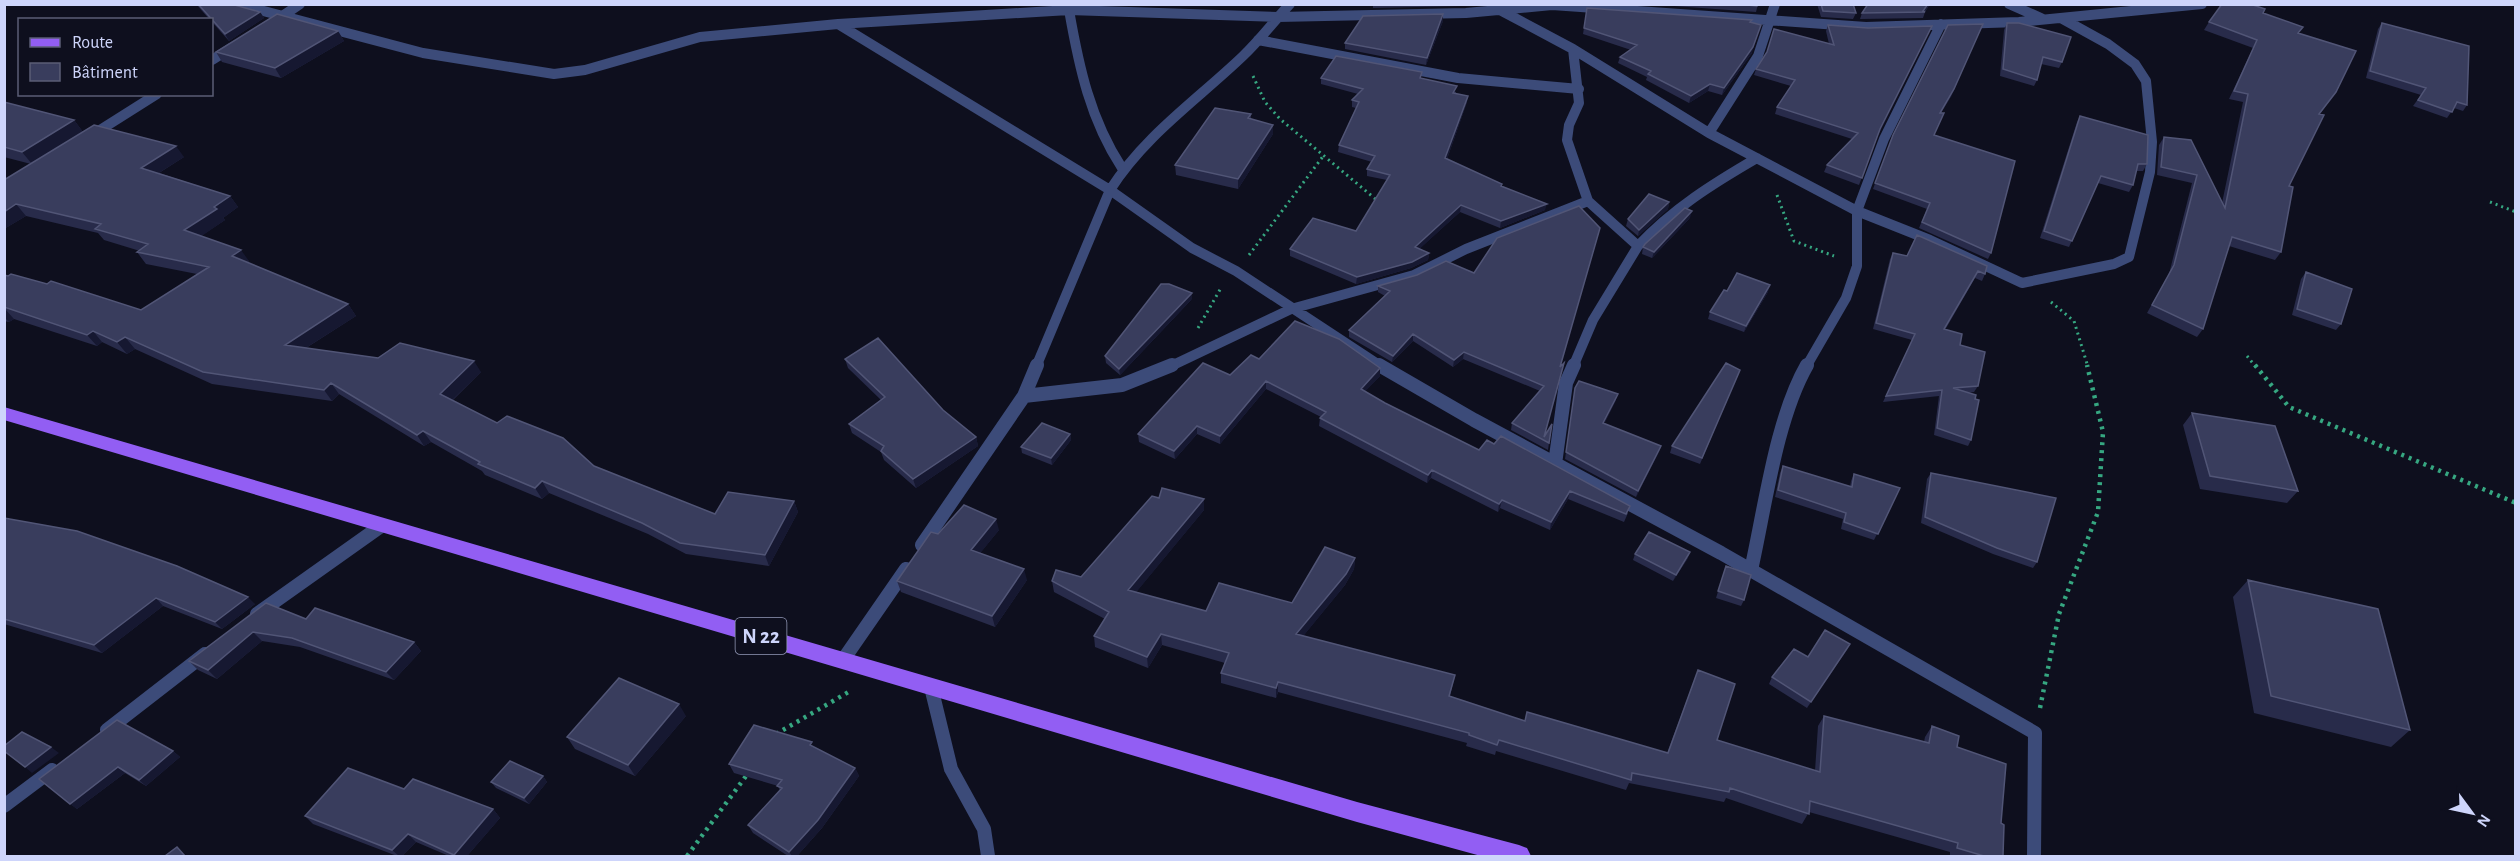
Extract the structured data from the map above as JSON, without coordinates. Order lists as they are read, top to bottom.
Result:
{
  "streets": {
    "main road": ["N 22"]
  },
  "legend": ["Route", "Bâtiment"],
  "north": "bottom right"
}
